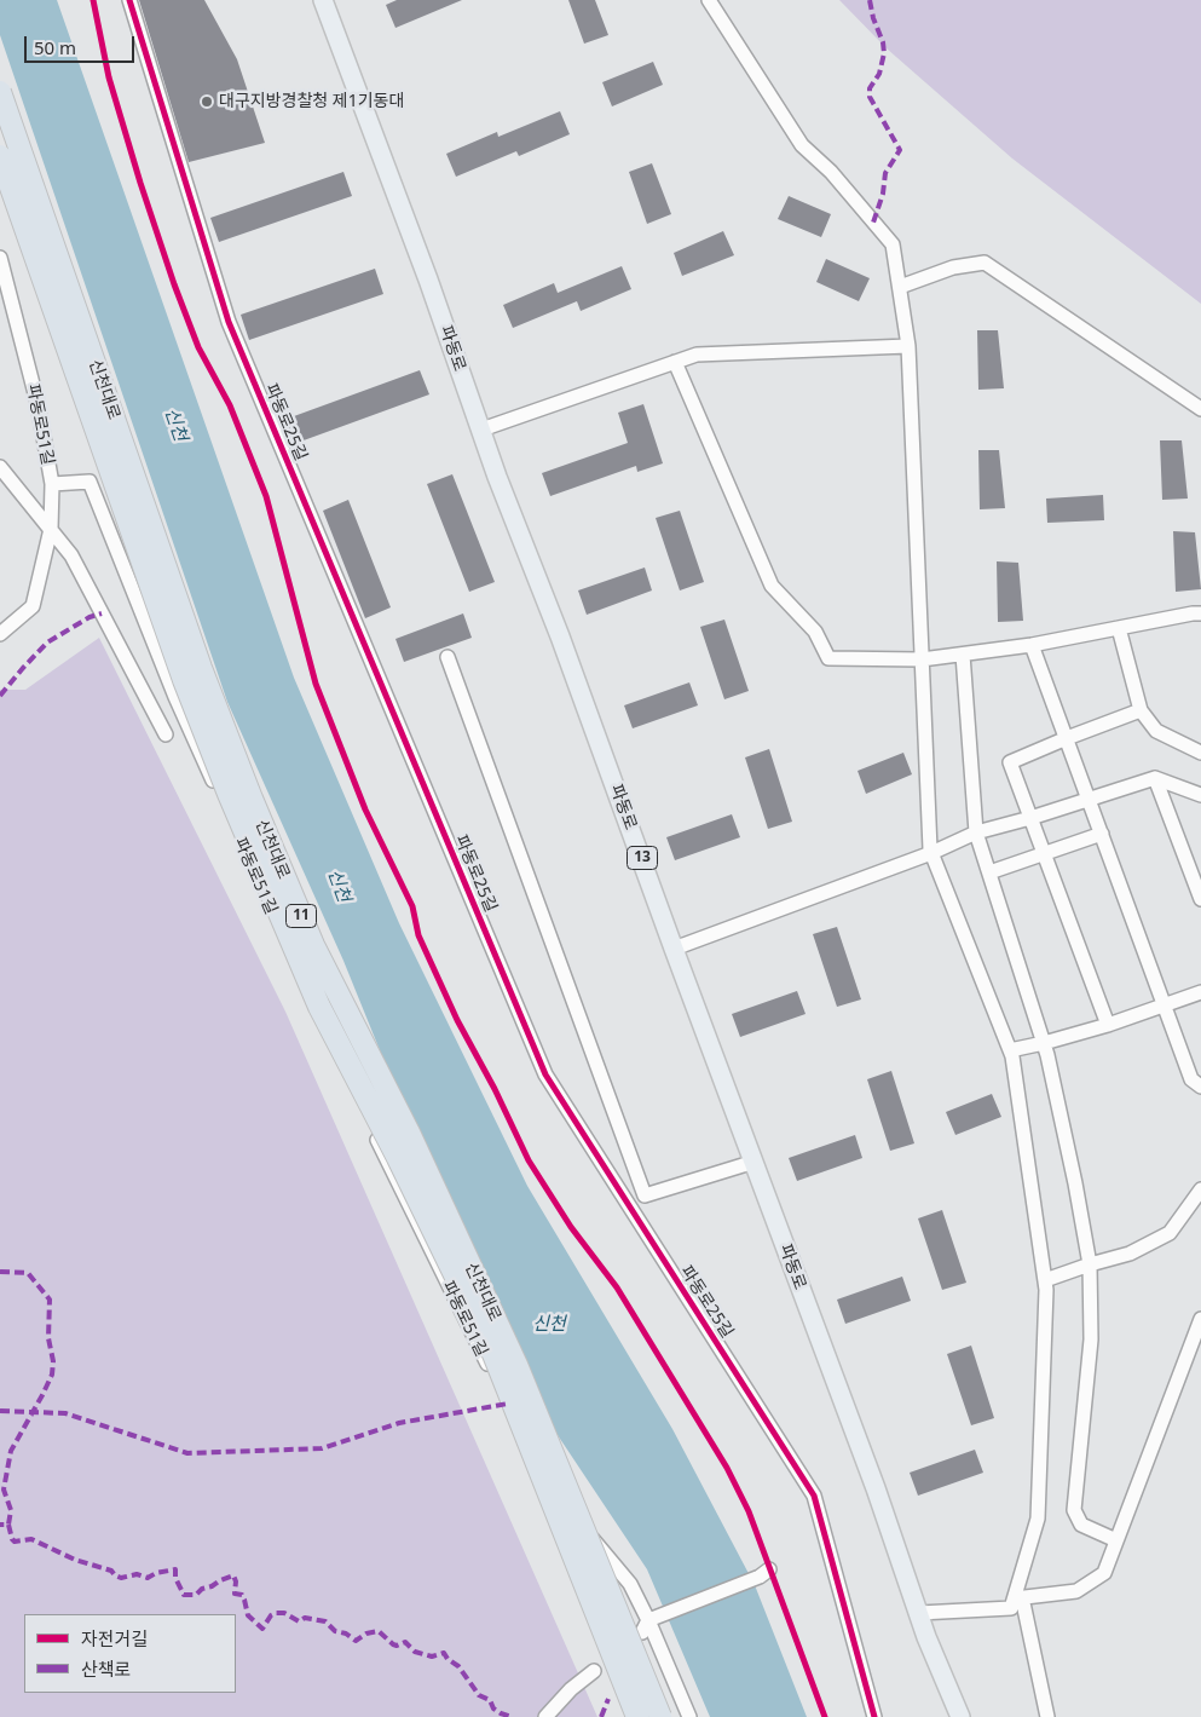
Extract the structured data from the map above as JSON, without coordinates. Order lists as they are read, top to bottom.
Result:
{
  "streets": {
    "highway": ["신천대로", "11"],
    "main road": ["파동로", "13"],
    "street": ["파동로25길", "파동로51길"]
  },
  "water": ["신천"],
  "places": ["대구지방경찰청 제1기동대"],
  "legend": ["자전거길", "산책로"],
  "scale_bar": "50 m"
}
